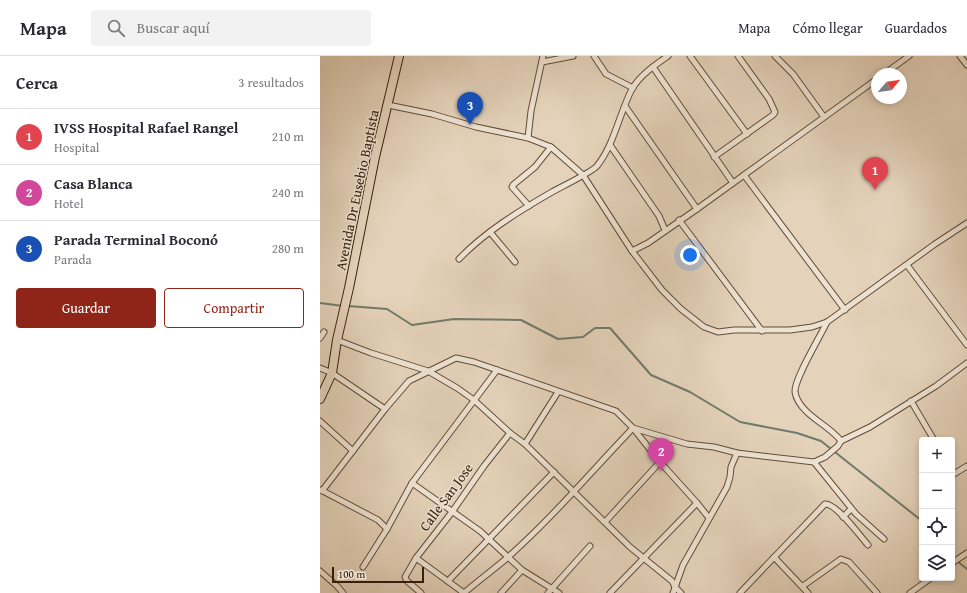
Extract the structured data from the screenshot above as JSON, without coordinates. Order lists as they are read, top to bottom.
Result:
{
  "streets": {
    "main road": ["Avenida Dr Eusebio Baptista"],
    "street": ["Calle San Jose"]
  },
  "scale_bar": "100 m",
  "north": "top right",
  "page": {
    "header": "Mapa",
    "search": "Buscar aquí",
    "nav": ["Mapa", "Cómo llegar", "Guardados"],
    "heading": ["Cerca", "3 resultados"],
    "pins": ["3", "1", "2"],
    "list": [
      {
        "mark": "1",
        "name": "IVSS Hospital Rafael Rangel",
        "note": "Hospital",
        "value": "210 m"
      },
      {
        "mark": "2",
        "name": "Casa Blanca",
        "note": "Hotel",
        "value": "240 m"
      },
      {
        "mark": "3",
        "name": "Parada Terminal Boconó",
        "note": "Parada",
        "value": "280 m"
      }
    ],
    "buttons": ["Guardar", "Compartir"],
    "map_buttons": ["+", "−"],
    "scale": "100 m"
  }
}
